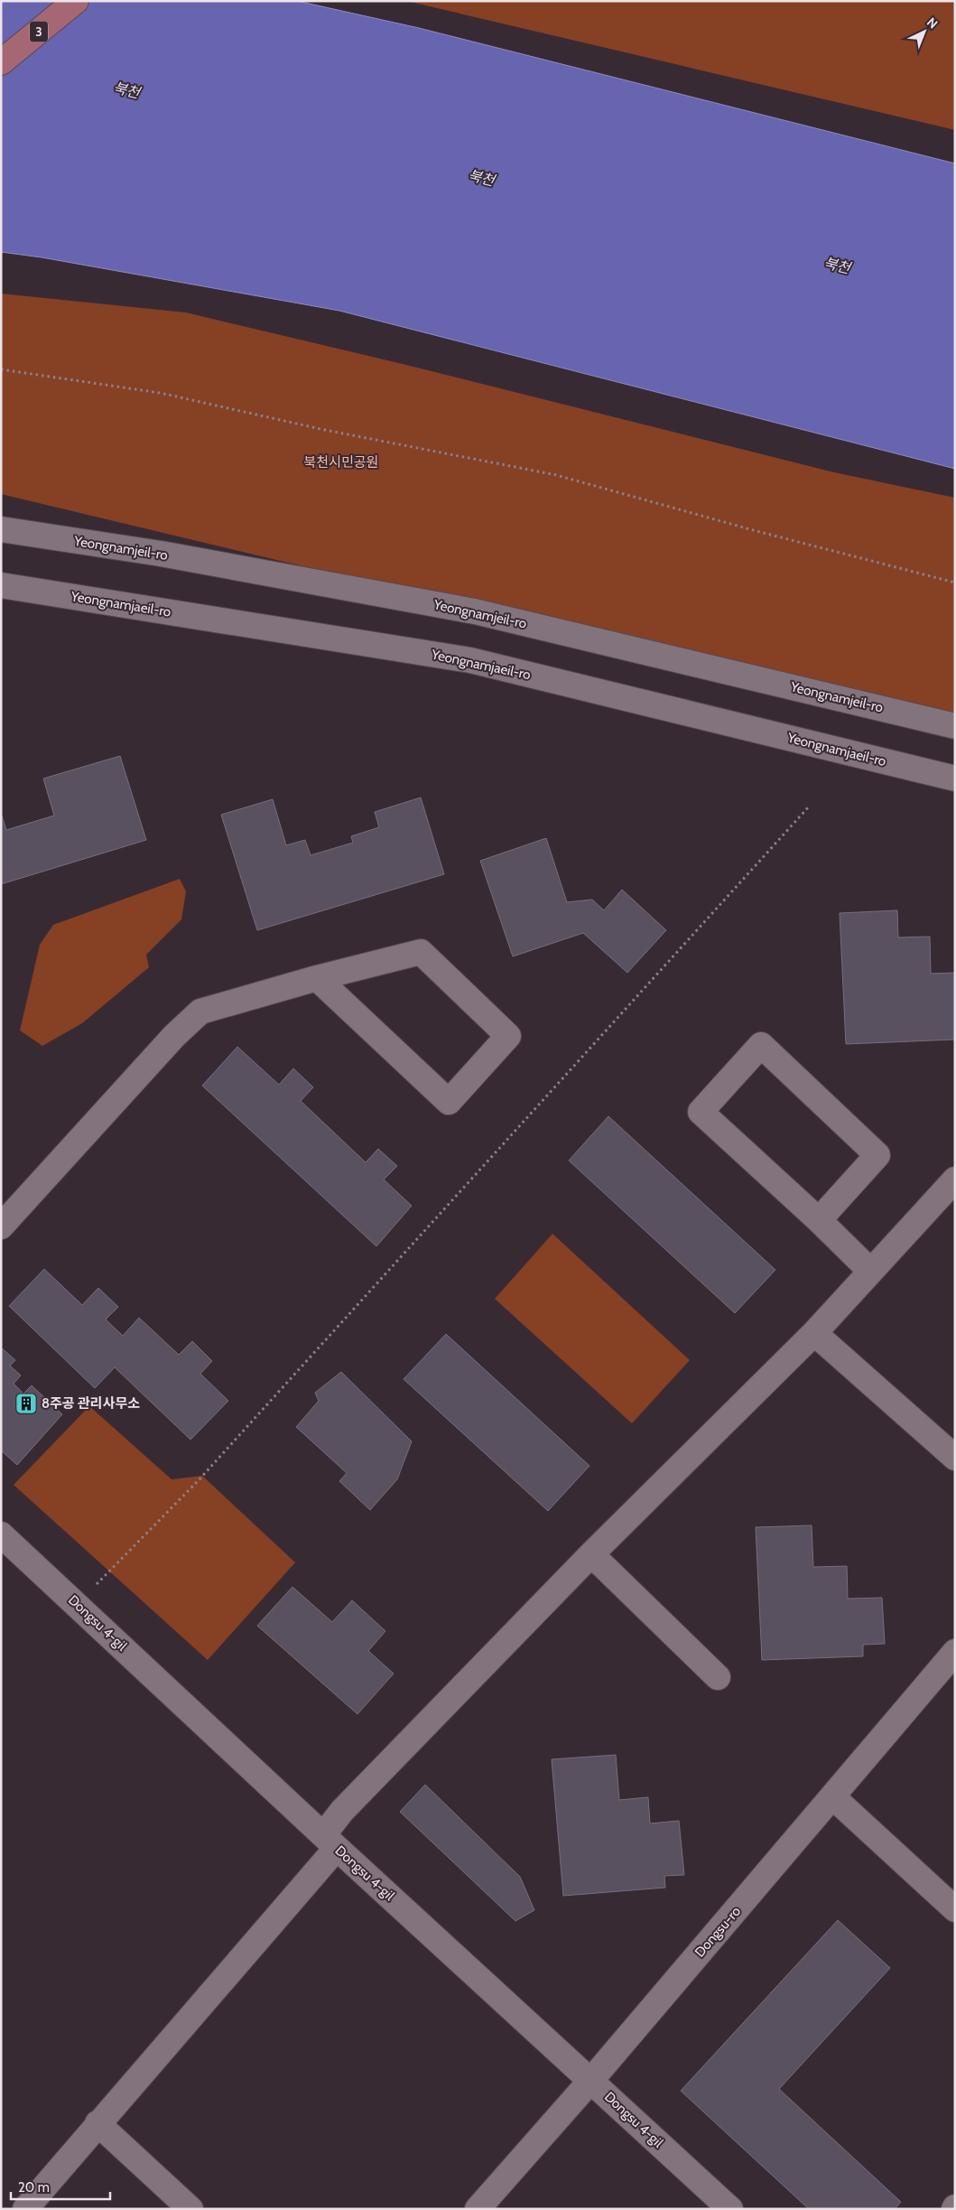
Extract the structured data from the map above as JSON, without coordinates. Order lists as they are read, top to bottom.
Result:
{
  "streets": {
    "main road": ["3"],
    "street": [
      "Yeongnamjeil-ro",
      "Yeongnamjaeil-ro",
      "Dongsu 4-gil",
      "Dongsu-ro"
    ]
  },
  "crossings": [
    ["Dongsu 4-gil", "Dongsu-ro"]
  ],
  "water": ["북천"],
  "parks": ["북천시민공원"],
  "places": {
    "building": ["8주공 관리사무소"]
  },
  "scale_bar": "20 m",
  "north": "top right"
}
